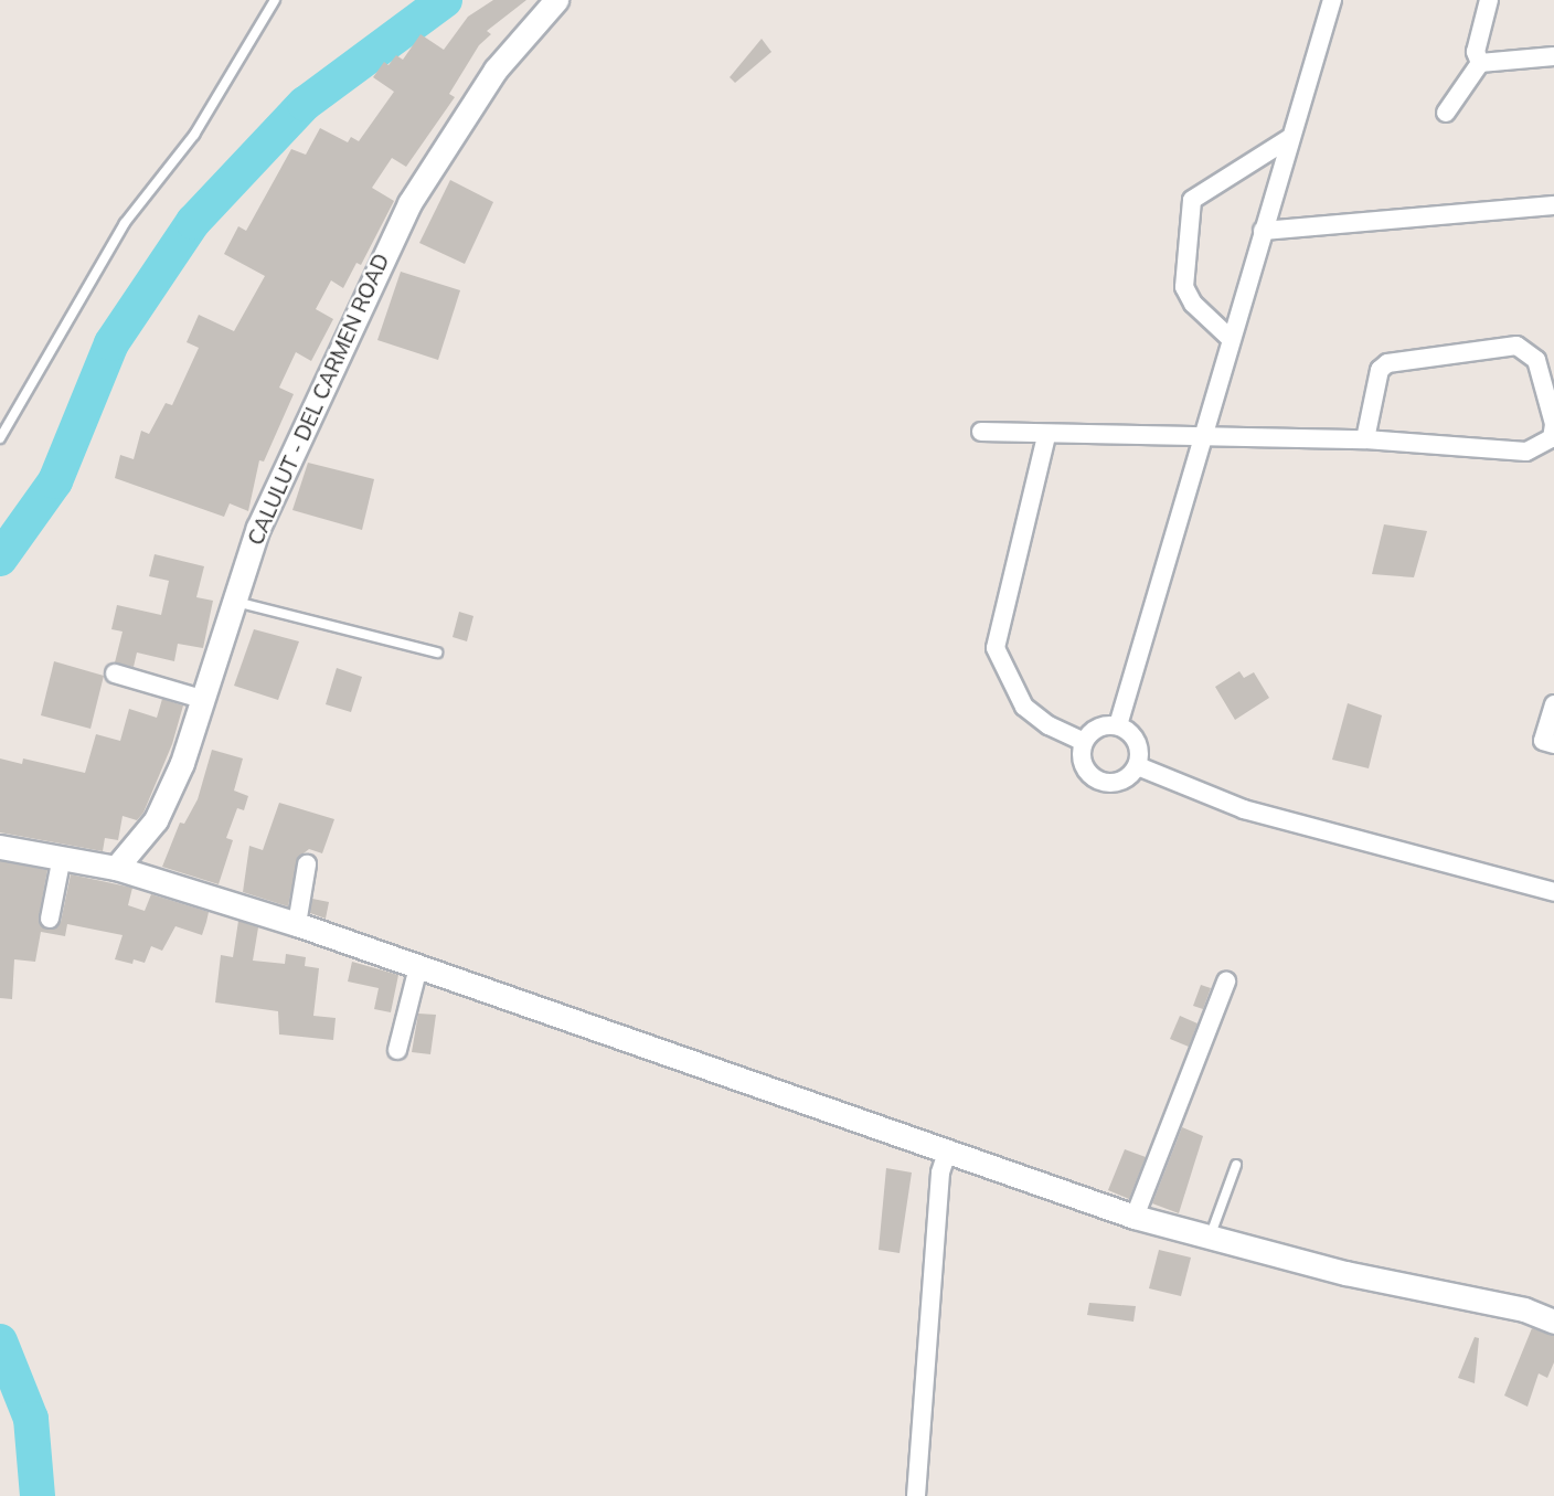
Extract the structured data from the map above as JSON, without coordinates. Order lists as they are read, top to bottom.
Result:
{
  "streets": {
    "main road": ["CALULUT - DEL CARMEN ROAD"]
  }
}
